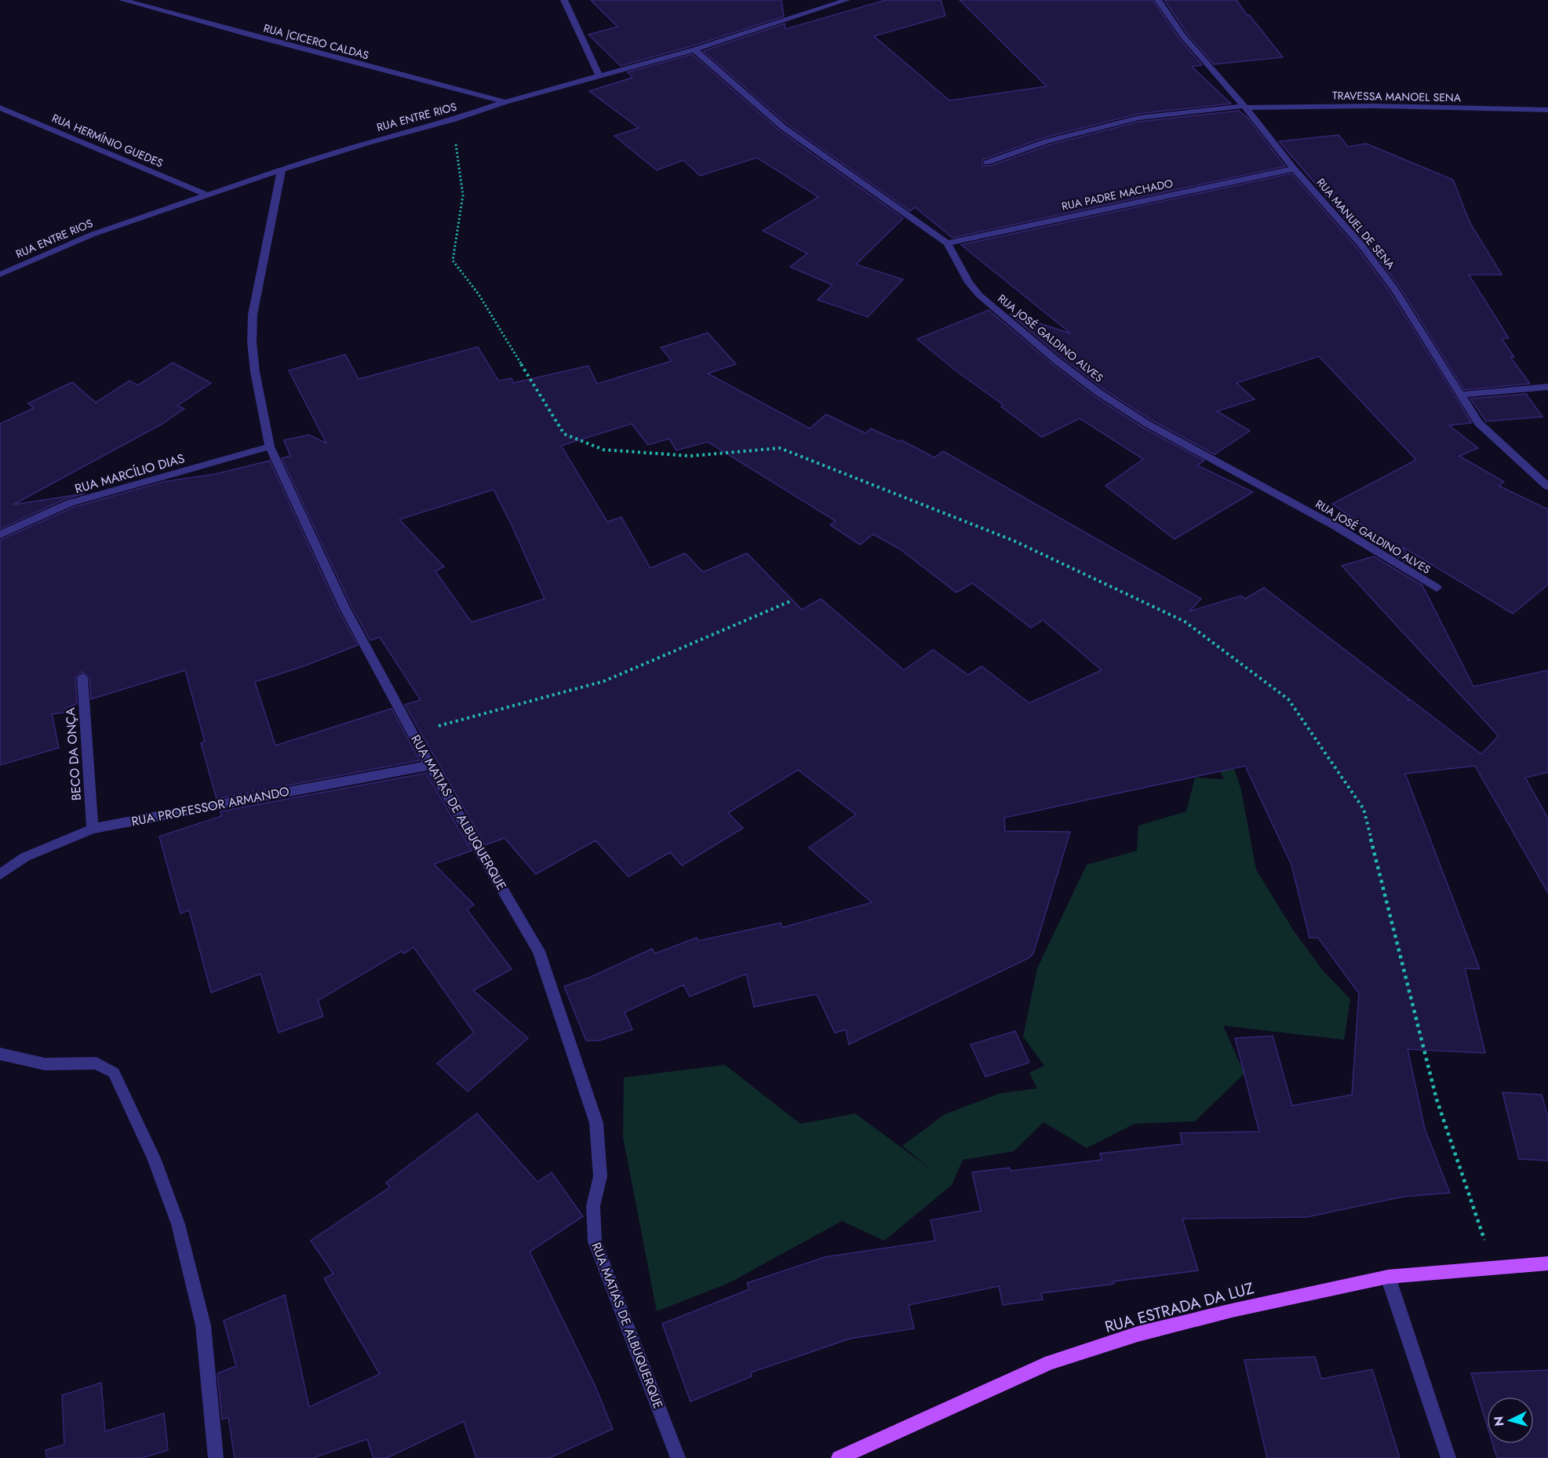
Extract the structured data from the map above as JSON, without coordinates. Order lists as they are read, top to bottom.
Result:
{
  "streets": {
    "main road": ["RUA ESTRADA DA LUZ"],
    "street": [
      "RUA |CICERO CALDAS",
      "TRAVESSA MANOEL SENA",
      "RUA ENTRE RIOS",
      "RUA HERMÍNIO GUEDES",
      "RUA PADRE MACHADO",
      "RUA MANUEL DE SENA",
      "RUA JOSÉ GALDINO ALVES",
      "RUA MARCÍLIO DIAS",
      "BECO DA ONÇA",
      "RUA PROFESSOR ARMANDO",
      "RUA MATIAS DE ALBUQUERQUE"
    ]
  },
  "crossings": [
    ["RUA |CICERO CALDAS", "RUA ENTRE RIOS"],
    ["TRAVESSA MANOEL SENA", "RUA MANUEL DE SENA"],
    ["RUA ENTRE RIOS", "RUA HERMÍNIO GUEDES"],
    ["RUA ENTRE RIOS", "RUA JOSÉ GALDINO ALVES"],
    ["RUA ENTRE RIOS", "RUA MATIAS DE ALBUQUERQUE"],
    ["RUA PADRE MACHADO", "RUA MANUEL DE SENA"],
    ["RUA PADRE MACHADO", "RUA JOSÉ GALDINO ALVES"],
    ["RUA MARCÍLIO DIAS", "RUA MATIAS DE ALBUQUERQUE"],
    ["BECO DA ONÇA", "RUA PROFESSOR ARMANDO"],
    ["RUA PROFESSOR ARMANDO", "RUA MATIAS DE ALBUQUERQUE"]
  ],
  "north": "left"
}
